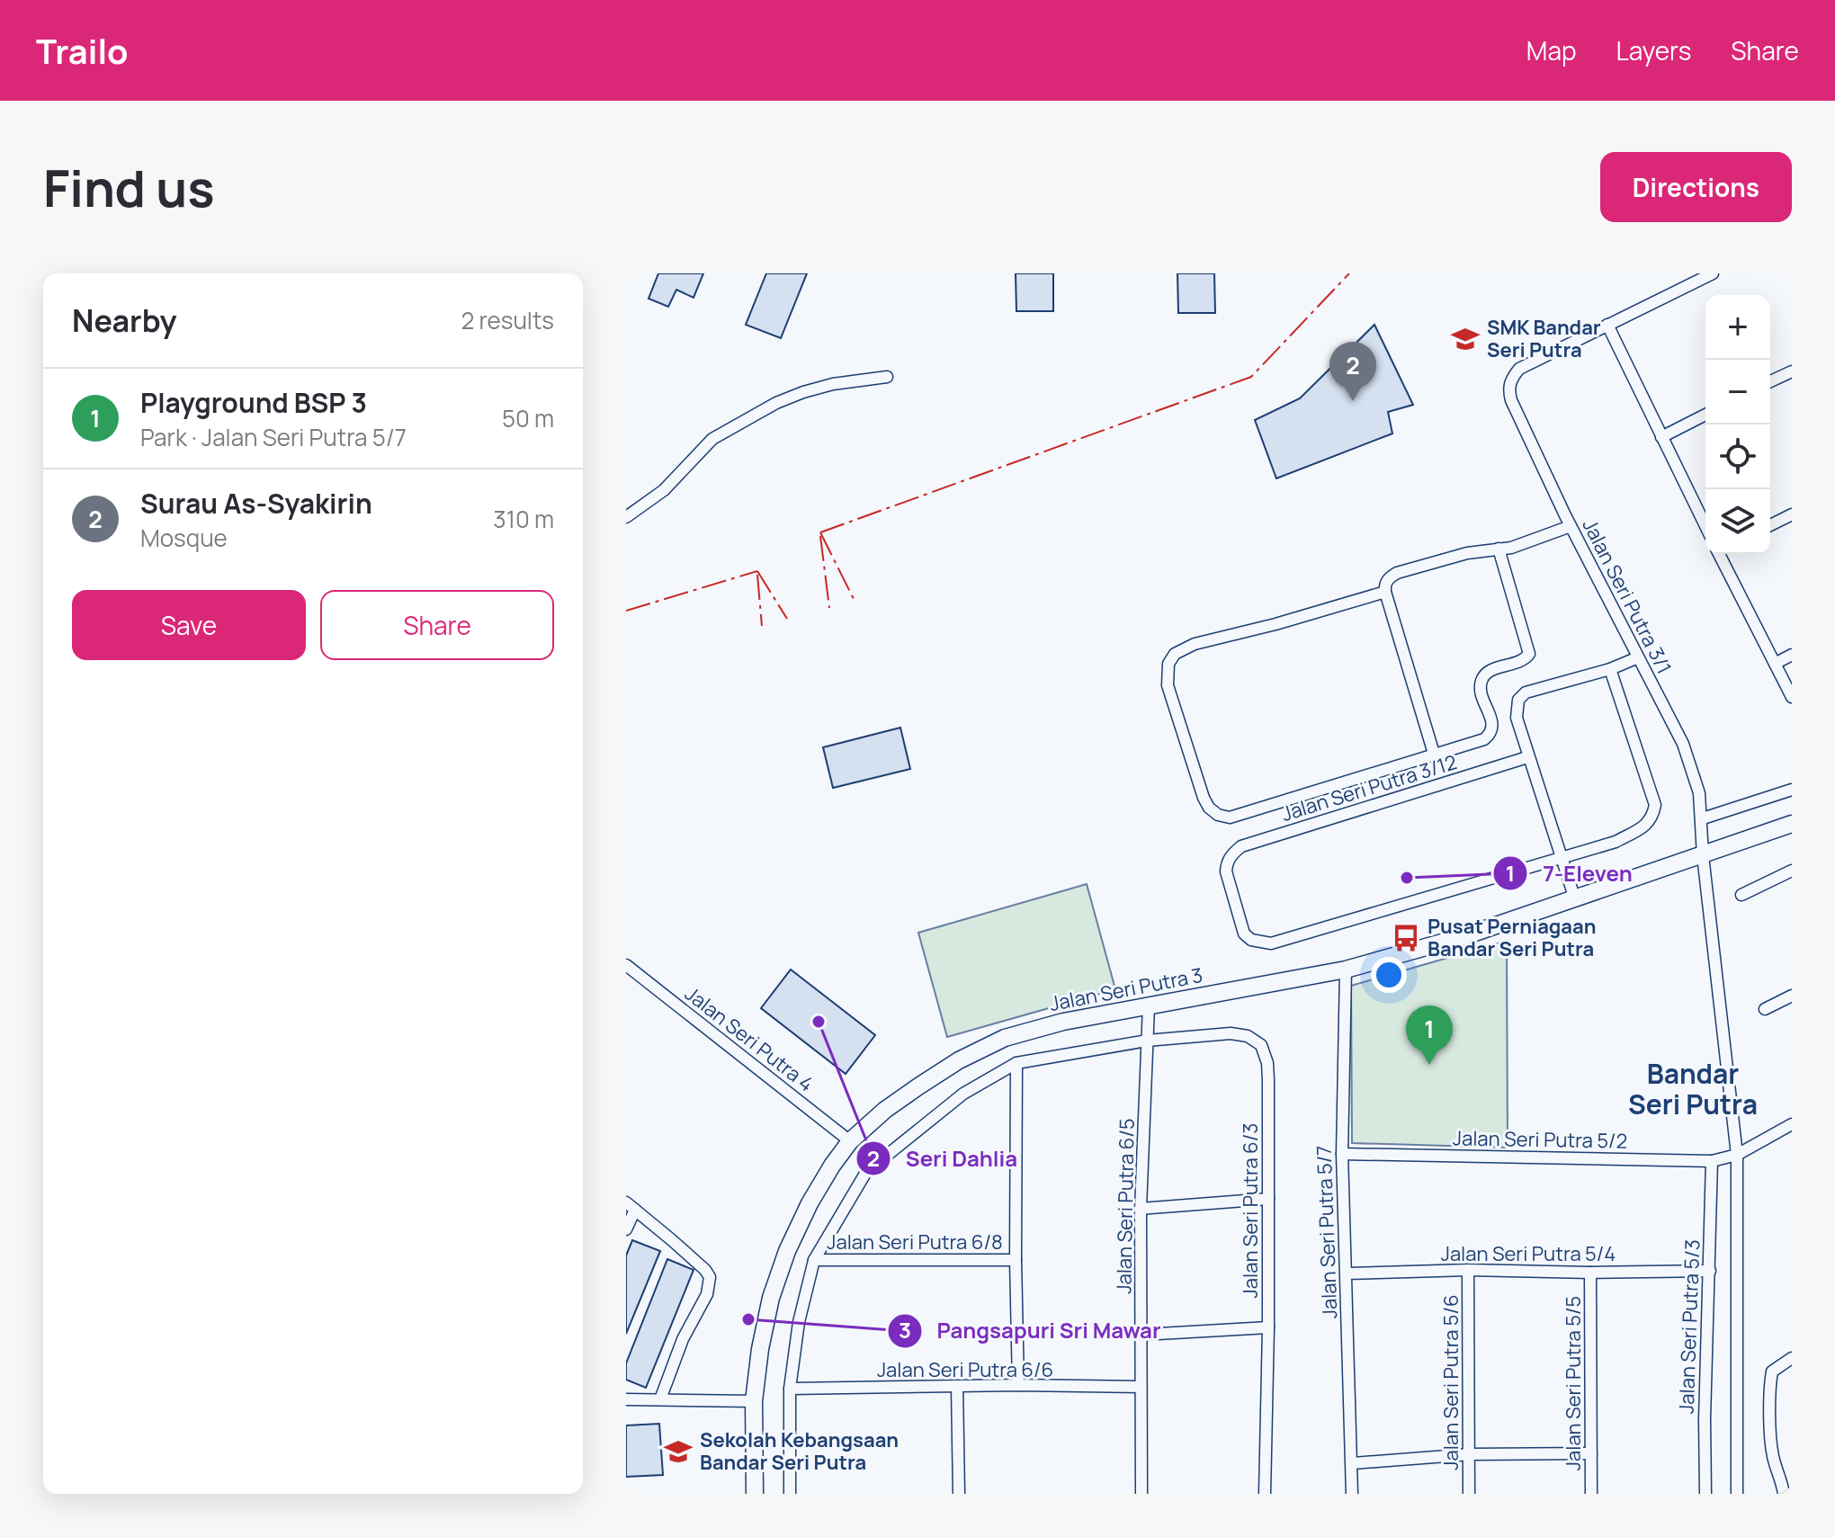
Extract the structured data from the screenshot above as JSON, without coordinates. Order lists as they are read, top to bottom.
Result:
{
  "streets": {
    "street": [
      "Jalan Seri Putra 3/1",
      "Jalan Seri Putra 3/12",
      "Jalan Seri Putra 3",
      "Jalan Seri Putra 4",
      "Jalan Seri Putra 5/2",
      "Jalan Seri Putra 6/5",
      "Jalan Seri Putra 6/3",
      "Jalan Seri Putra 5/7",
      "Jalan Seri Putra 6/8",
      "Jalan Seri Putra 5/4",
      "Jalan Seri Putra 5/3",
      "Jalan Seri Putra 6/6",
      "Jalan Seri Putra 5/6",
      "Jalan Seri Putra 5/5"
    ]
  },
  "crossings": [
    ["Jalan Seri Putra 3/1", "Jalan Seri Putra 3"],
    ["Jalan Seri Putra 3/1", "Jalan Seri Putra 5/2"],
    ["Jalan Seri Putra 3", "Jalan Seri Putra 4"],
    ["Jalan Seri Putra 3", "Jalan Seri Putra 6/5"],
    ["Jalan Seri Putra 3", "Jalan Seri Putra 5/7"],
    ["Jalan Seri Putra 5/2", "Jalan Seri Putra 5/7"],
    ["Jalan Seri Putra 5/2", "Jalan Seri Putra 5/3"],
    ["Jalan Seri Putra 6/5", "Jalan Seri Putra 6/3"],
    ["Jalan Seri Putra 6/5", "Jalan Seri Putra 6/6"],
    ["Jalan Seri Putra 5/7", "Jalan Seri Putra 5/4"],
    ["Jalan Seri Putra 5/4", "Jalan Seri Putra 5/3"],
    ["Jalan Seri Putra 5/4", "Jalan Seri Putra 5/6"],
    ["Jalan Seri Putra 5/4", "Jalan Seri Putra 5/5"]
  ],
  "districts": ["Bandar Seri Putra"],
  "places": {
    "school or university": ["SMK Bandar Seri Putra", "Sekolah Kebangsaan Bandar Seri Putra"],
    "other": ["7-Eleven", "Seri Dahlia", "Pangsapuri Sri Mawar"],
    "bus stop": ["Pusat Perniagaan Bandar Seri Putra"]
  },
  "page": {
    "header": "Trailo",
    "nav": ["Map", "Layers", "Share"],
    "buttons": [
      "Directions",
      ["Save", "Share"]
    ],
    "title": "Find us",
    "heading": ["Nearby", "2 results"],
    "map_buttons": ["+", "−"],
    "pins": ["2", "1"],
    "list": [
      {
        "mark": "1",
        "name": "Playground BSP 3",
        "note": "Park · Jalan Seri Putra 5/7",
        "value": "50 m"
      },
      {
        "mark": "2",
        "name": "Surau As-Syakirin",
        "note": "Mosque",
        "value": "310 m"
      }
    ]
  }
}
